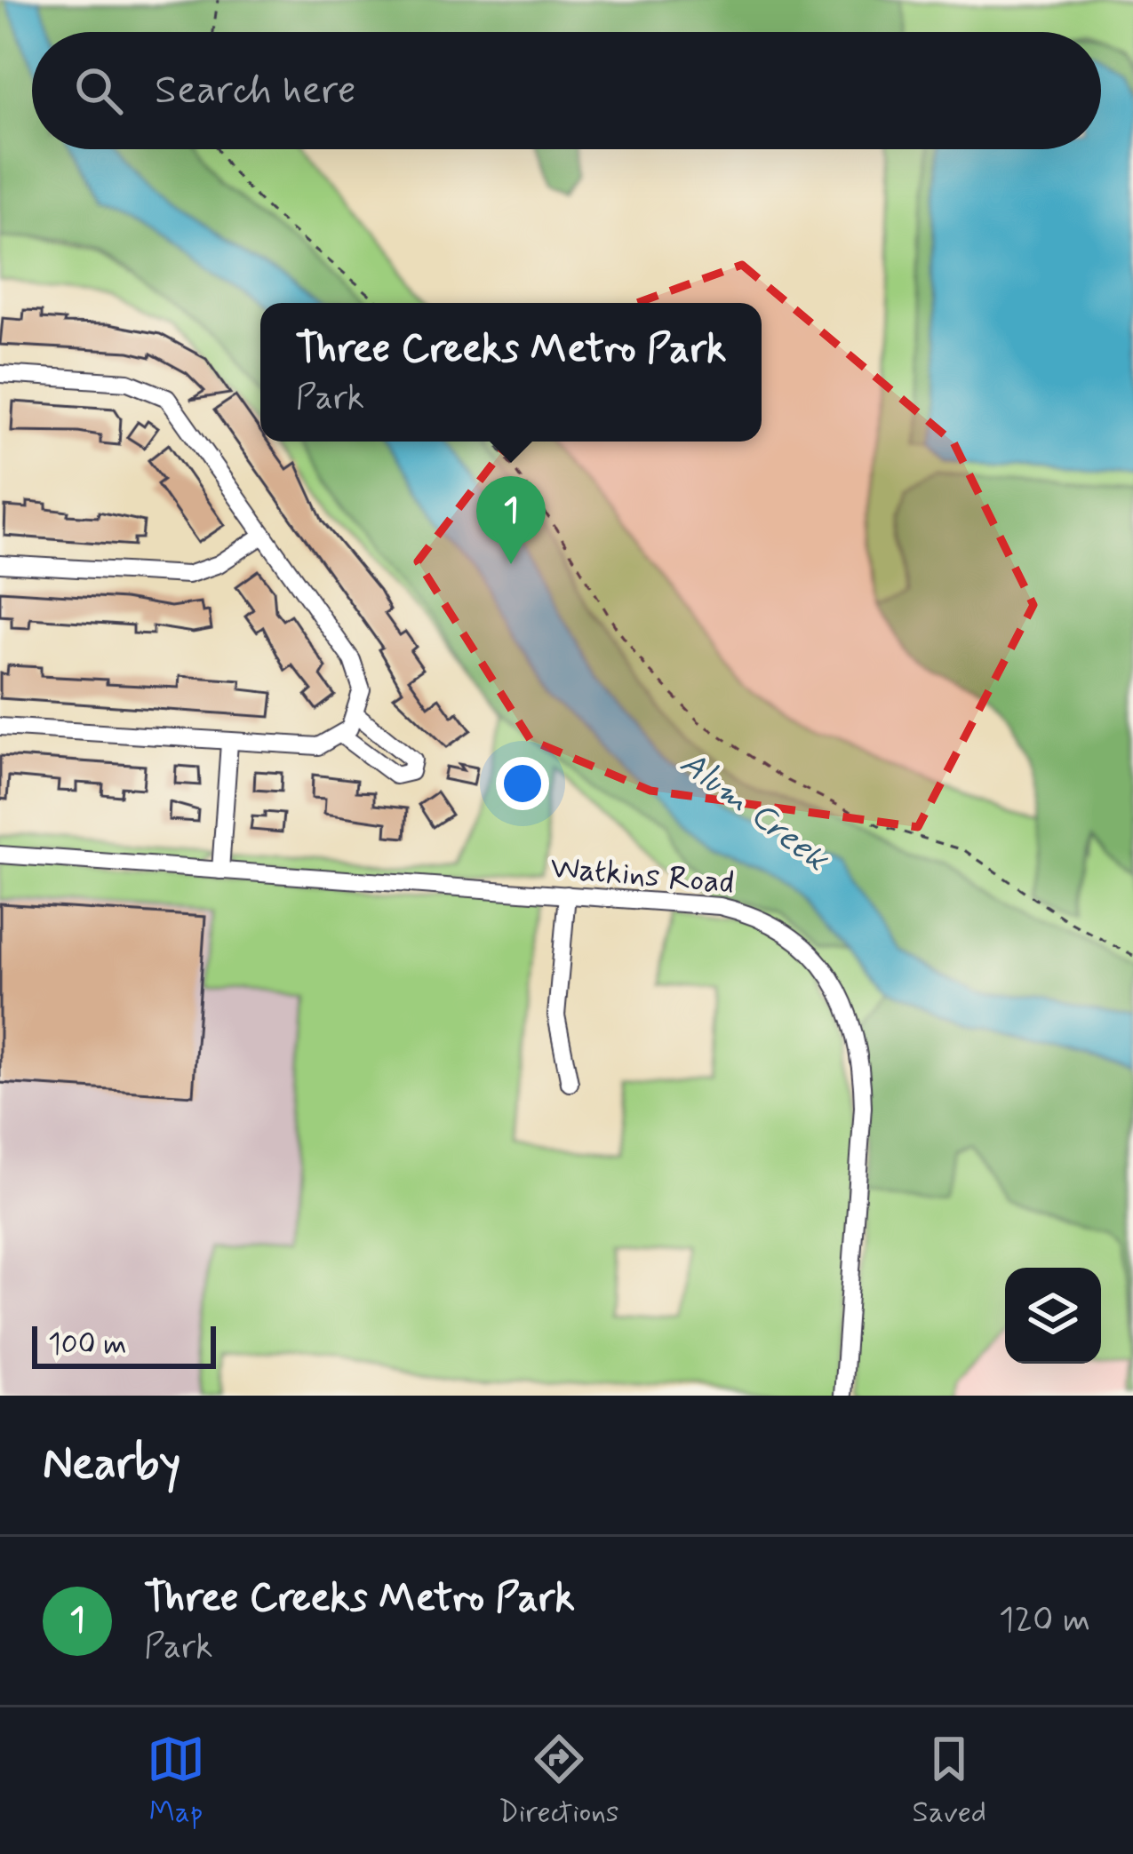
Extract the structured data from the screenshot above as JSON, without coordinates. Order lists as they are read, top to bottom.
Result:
{
  "streets": {
    "street": ["Watkins Road"]
  },
  "water": ["Alum Creek"],
  "scale_bar": "100 m",
  "page": {
    "search": "Search here",
    "popup": ["Three Creeks Metro Park", "Park"],
    "pins": "1",
    "scale": "100 m",
    "heading": "Nearby",
    "list": [
      {
        "mark": "1",
        "name": "Three Creeks Metro Park",
        "note": "Park",
        "value": "120 m"
      }
    ],
    "nav": ["Map", "Directions", "Saved"]
  }
}
